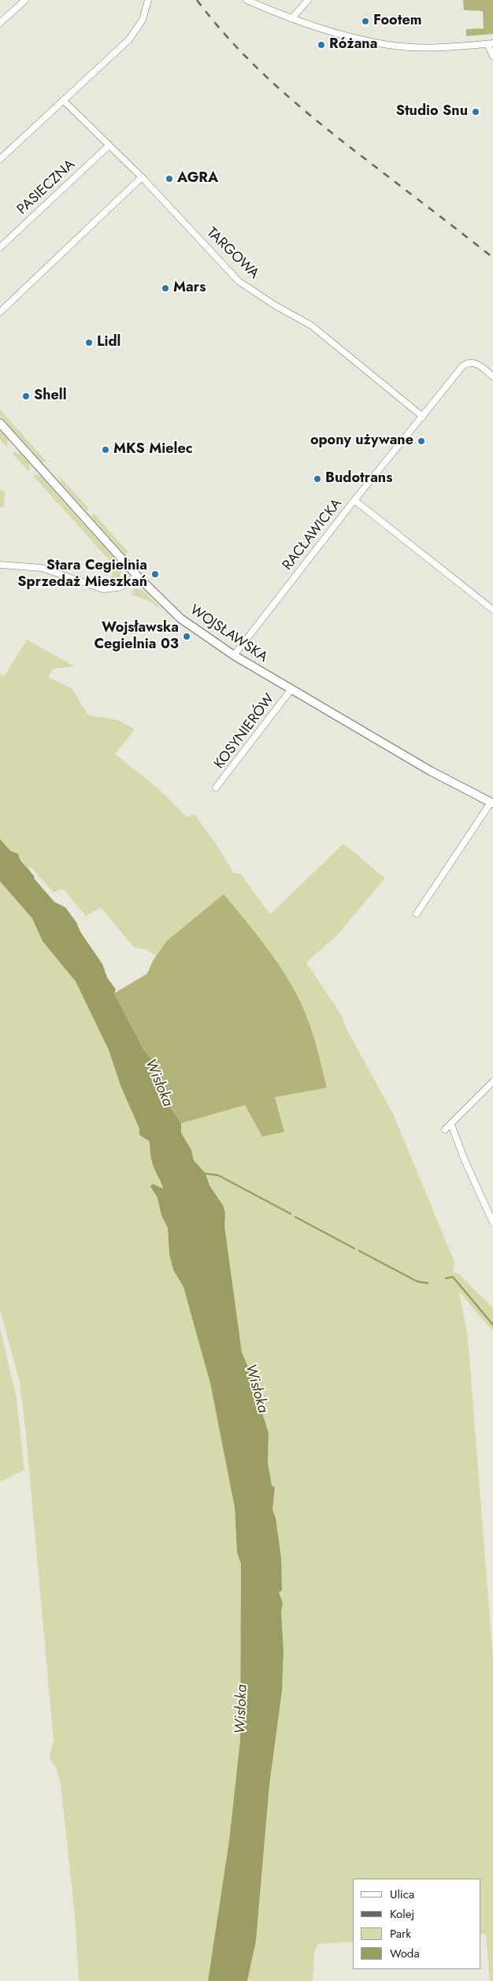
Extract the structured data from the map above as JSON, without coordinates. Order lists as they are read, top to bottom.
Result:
{
  "streets": {
    "street": [
      "PASIECZNA",
      "TARGOWA",
      "RACŁAWICKA",
      "WOJSŁAWSKA",
      "KOSYNIERÓW"
    ]
  },
  "crossings": [
    ["PASIECZNA", "TARGOWA"],
    ["TARGOWA", "RACŁAWICKA"],
    ["RACŁAWICKA", "WOJSŁAWSKA"],
    ["WOJSŁAWSKA", "KOSYNIERÓW"]
  ],
  "water": ["Wisłoka"],
  "places": [
    "Footem",
    "Różana",
    "Studio Snu",
    "AGRA",
    "Mars",
    "Lidl",
    "Shell",
    "opony używane",
    "MKS Mielec",
    "Budotrans",
    "Stara Cegielnia Sprzedaż Mieszkań",
    "Wojsławska Cegielnia 03"
  ],
  "legend": [
    "Ulica",
    "Kolej",
    "Park",
    "Woda"
  ]
}
